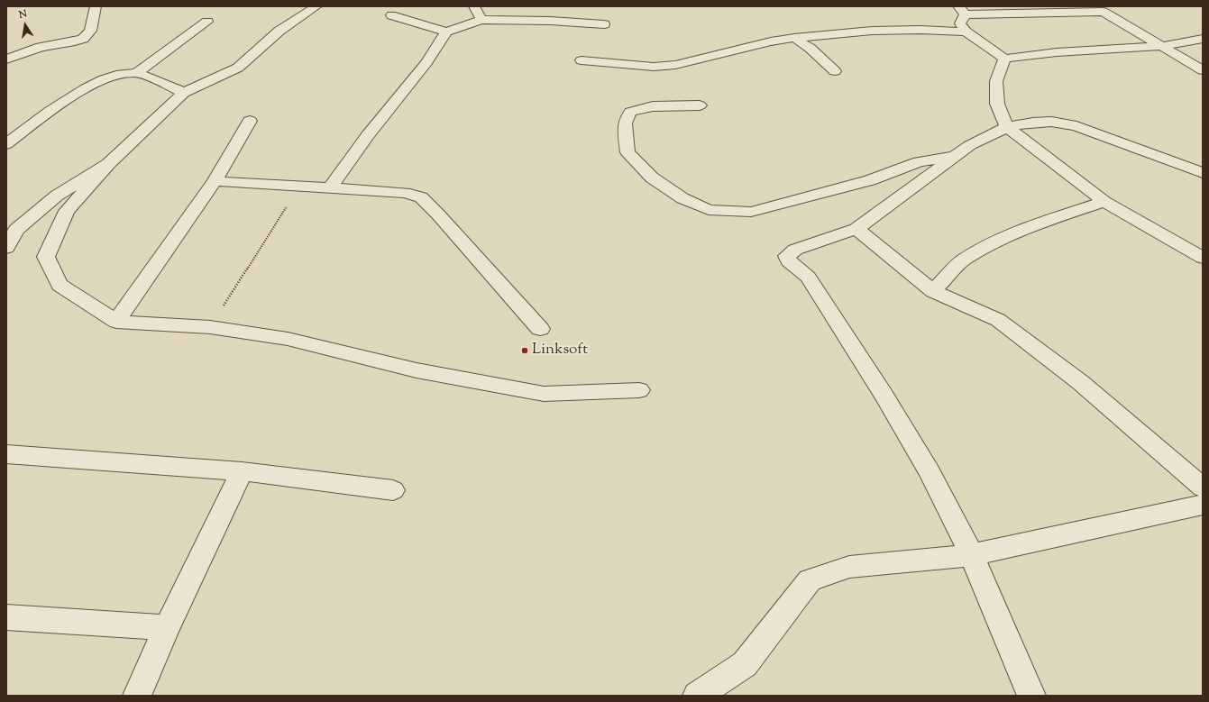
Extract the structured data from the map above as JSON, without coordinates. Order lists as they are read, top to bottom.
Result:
{
  "places": ["Linksoft"],
  "north": "top"
}
